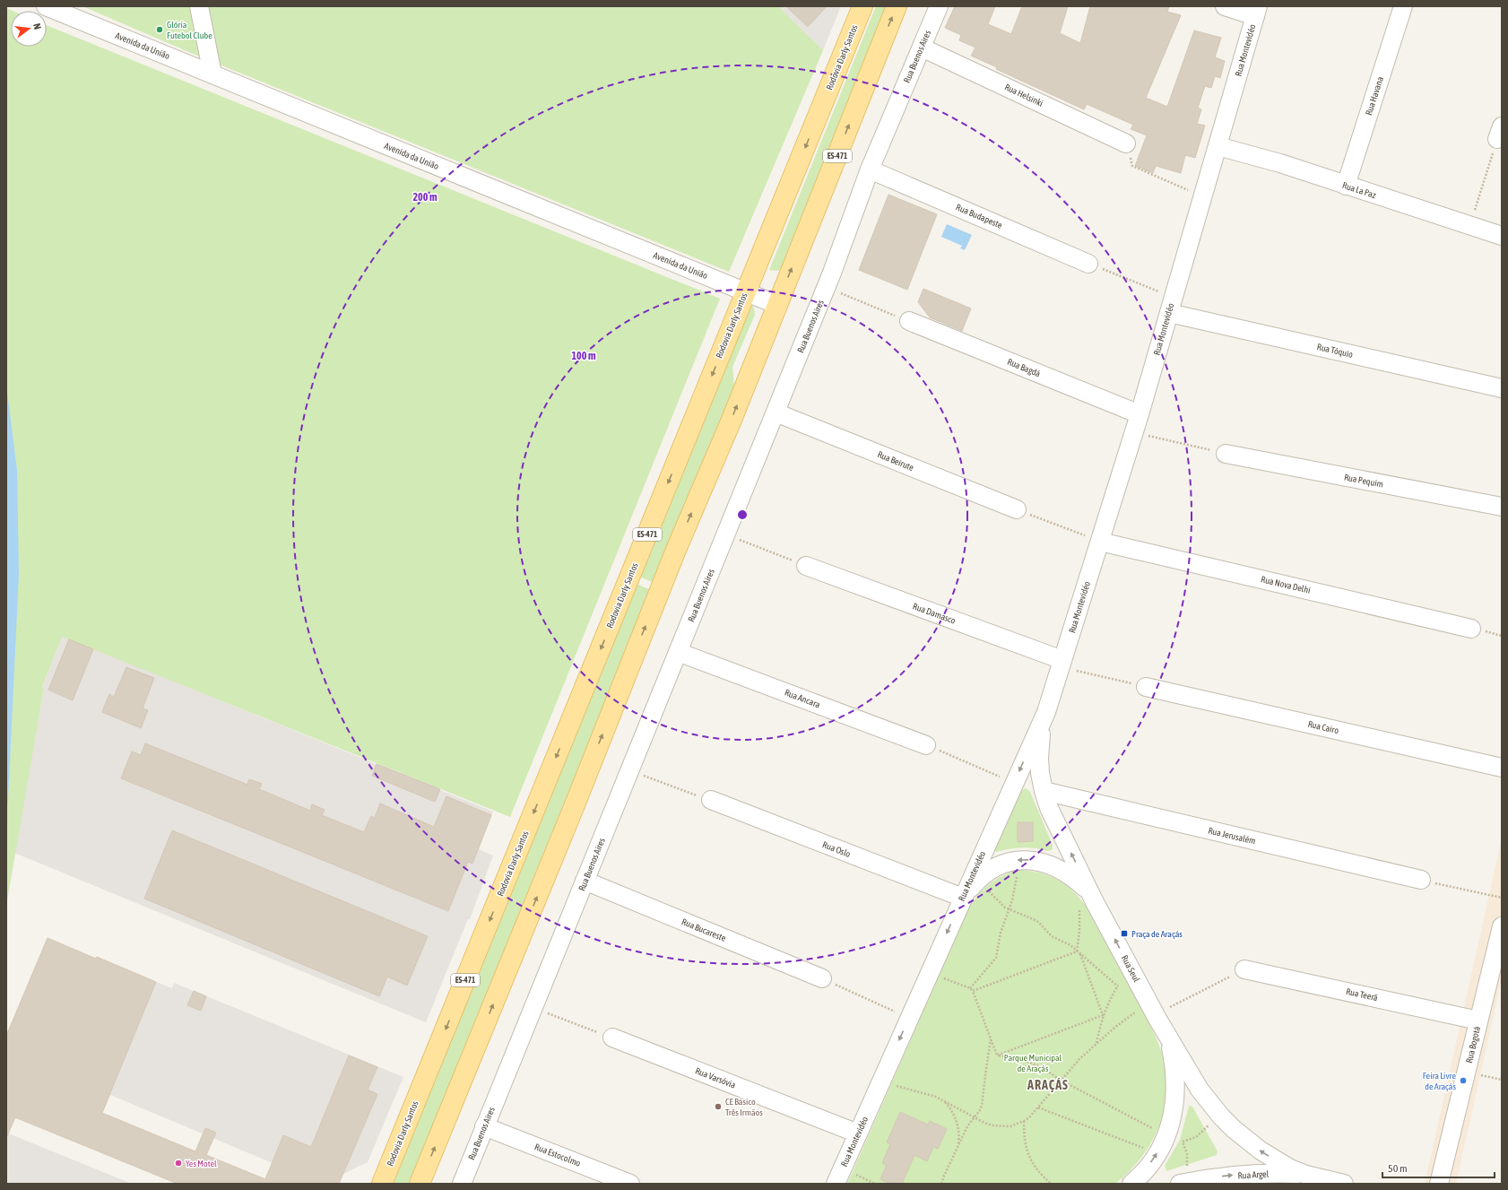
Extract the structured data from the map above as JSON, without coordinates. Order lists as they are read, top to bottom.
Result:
{
  "streets": {
    "main road": ["Rodovia Darly Santos", "ES-471"],
    "street": [
      "Avenida da União",
      "Rua Montevidéo",
      "Rua Buenos Aires",
      "Rua Helsinki",
      "Rua Havana",
      "Rua La Paz",
      "Rua Budapeste",
      "Rua Tóquio",
      "Rua Bagdá",
      "Rua Beirute",
      "Rua Pequim",
      "Rua Nova Delhi",
      "Rua Damasco",
      "Rua Ancara",
      "Rua Cairo",
      "Rua Jerusalém",
      "Rua Oslo",
      "Rua Bucareste",
      "Rua Seul",
      "Rua Teerã",
      "Rua Bogotá",
      "Rua Varsóvia",
      "Rua Estocolmo",
      "Rua Argel"
    ]
  },
  "crossings": [
    ["Avenida da União", "Rodovia Darly Santos"],
    ["Avenida da União", "ES-471"],
    ["Rua Montevidéo", "Rua La Paz"],
    ["Rua Montevidéo", "Rua Tóquio"],
    ["Rua Montevidéo", "Rua Bagdá"],
    ["Rua Montevidéo", "Rua Nova Delhi"],
    ["Rua Montevidéo", "Rua Damasco"],
    ["Rua Montevidéo", "Rua Oslo"],
    ["Rua Montevidéo", "Rua Seul"],
    ["Rua Montevidéo", "Rua Varsóvia"],
    ["Rua Buenos Aires", "Rua Helsinki"],
    ["Rua Buenos Aires", "Rua Budapeste"],
    ["Rua Buenos Aires", "Rua Beirute"],
    ["Rua Buenos Aires", "Rua Ancara"],
    ["Rua Buenos Aires", "Rua Bucareste"],
    ["Rua Buenos Aires", "Rua Estocolmo"],
    ["Rua Havana", "Rua La Paz"],
    ["Rua Jerusalém", "Rua Seul"],
    ["Rua Seul", "Rua Argel"],
    ["Rua Teerã", "Rua Bogotá"]
  ],
  "one_way": ["Rua Seul", "Rua Argel"],
  "districts": ["ARAÇÁS"],
  "parks": ["Parque Municipal de Araçás"],
  "places": {
    "other": [
      "Glória Futebol Clube",
      "Feira Livre de Araçás",
      "CE Básico Três Irmãos",
      "Yes Motel"
    ],
    "transit": ["Praça de Araçás"]
  },
  "scale_bar": "50 m",
  "north": "right",
  "rings": ["200 m", "100 m"]
}
